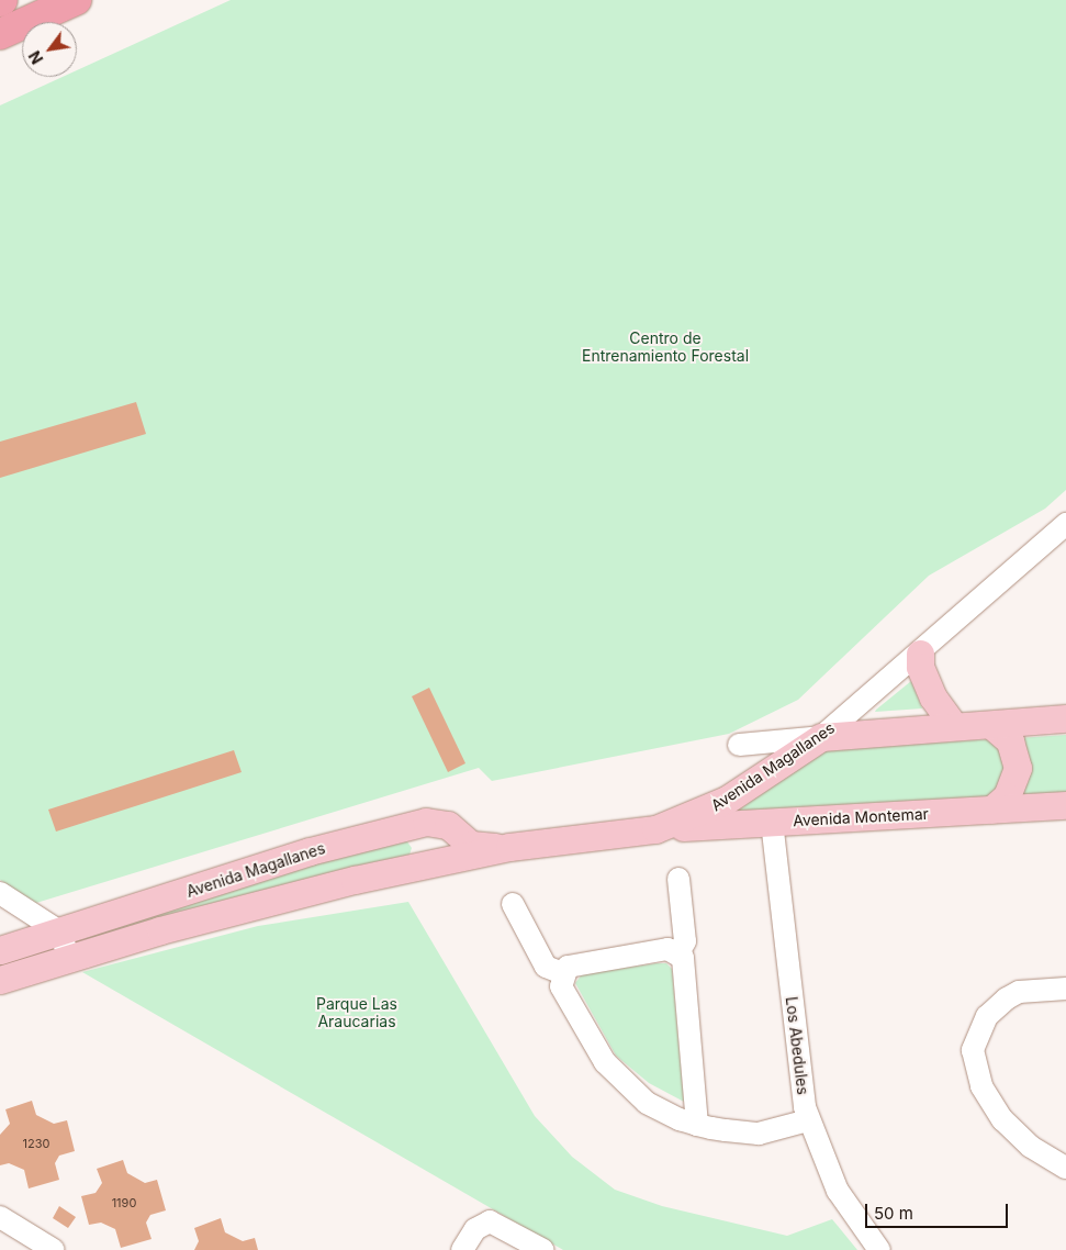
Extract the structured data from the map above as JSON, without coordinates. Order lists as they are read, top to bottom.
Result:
{
  "streets": {
    "main road": ["Avenida Magallanes", "Avenida Montemar"],
    "street": ["Los Abedules"]
  },
  "crossings": [
    ["Avenida Magallanes", "Avenida Montemar"],
    ["Avenida Montemar", "Los Abedules"]
  ],
  "parks": ["Centro de Entrenamiento Forestal", "Parque Las Araucarias"],
  "house_numbers": ["1230", "1190"],
  "scale_bar": "50 m",
  "north": "bottom left"
}
